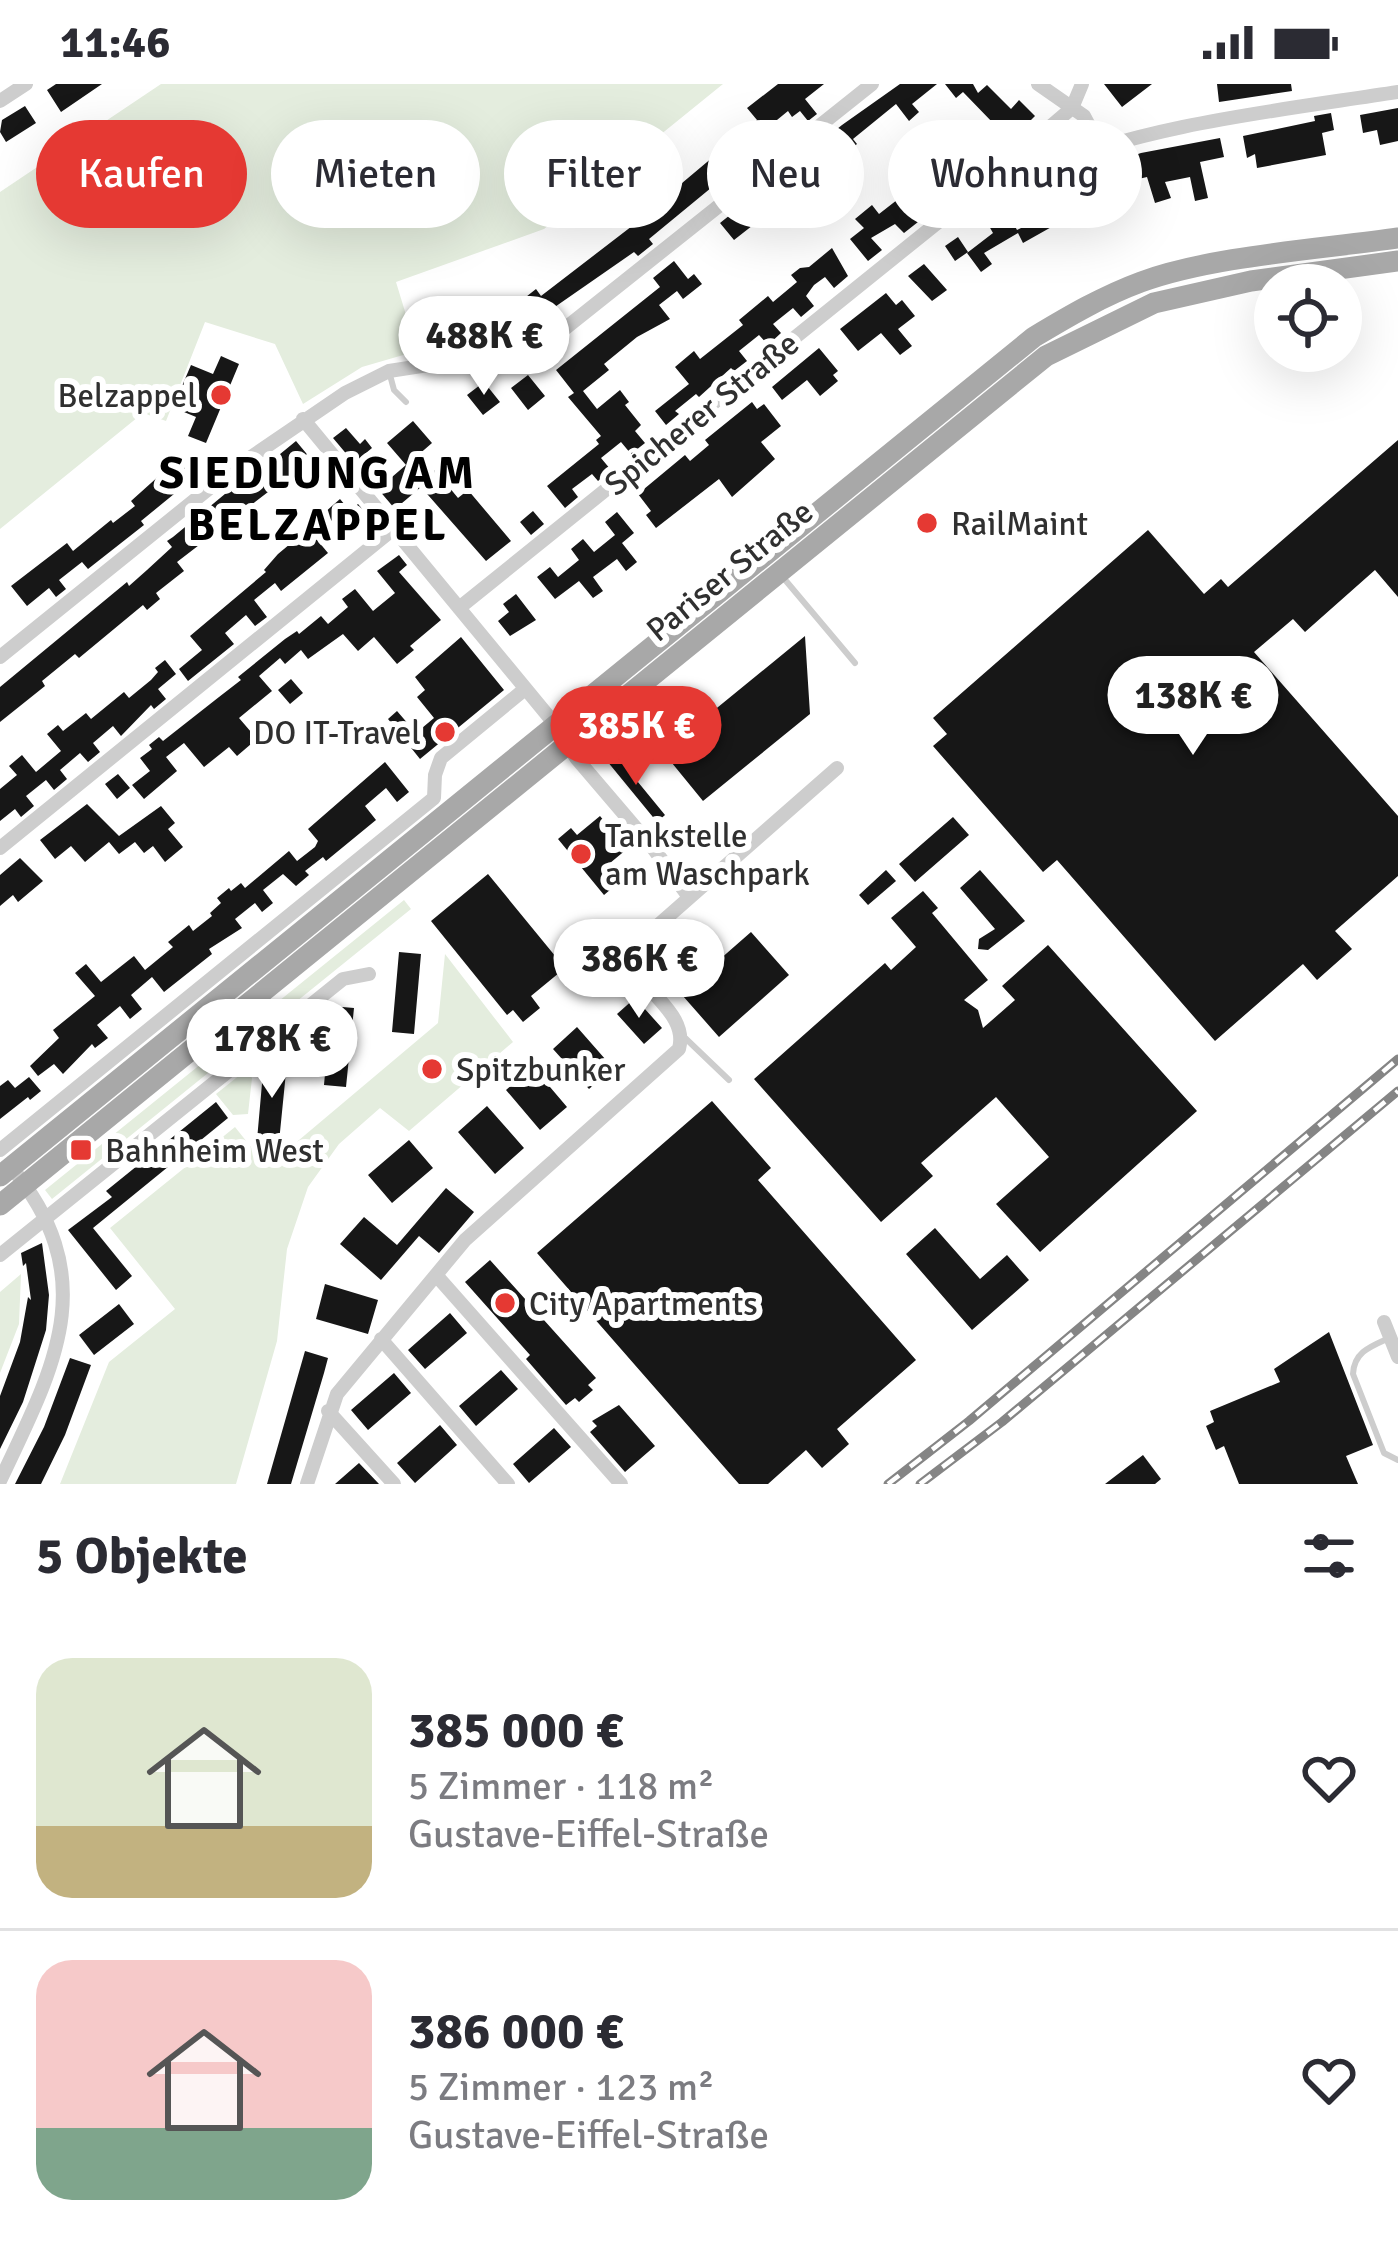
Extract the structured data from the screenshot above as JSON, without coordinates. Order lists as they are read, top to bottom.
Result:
{
  "streets": {
    "main road": ["Pariser Straße"],
    "street": ["Spicherer Straße"]
  },
  "districts": ["SIEDLUNG AM BELZAPPEL"],
  "places": {
    "other": [
      "Belzappel",
      "RailMaint",
      "DO IT-Travel",
      "Tankstelle am Waschpark",
      "Spitzbunker",
      "City Apartments"
    ],
    "transit": ["Bahnheim West"]
  },
  "page": {
    "status": "11:46",
    "chip": [
      "Kaufen",
      "Mieten",
      "Filter",
      "Neu",
      "Wohnung"
    ],
    "price": [
      "488K €",
      "138K €",
      "385K €",
      "386K €",
      "178K €"
    ],
    "heading": "5 Objekte",
    "list": [
      {
        "name": "385 000 €",
        "note": "5 Zimmer · 118 m² · Gustave-Eiffel-Straße"
      },
      {
        "name": "386 000 €",
        "note": "5 Zimmer · 123 m² · Gustave-Eiffel-Straße"
      }
    ]
  }
}
